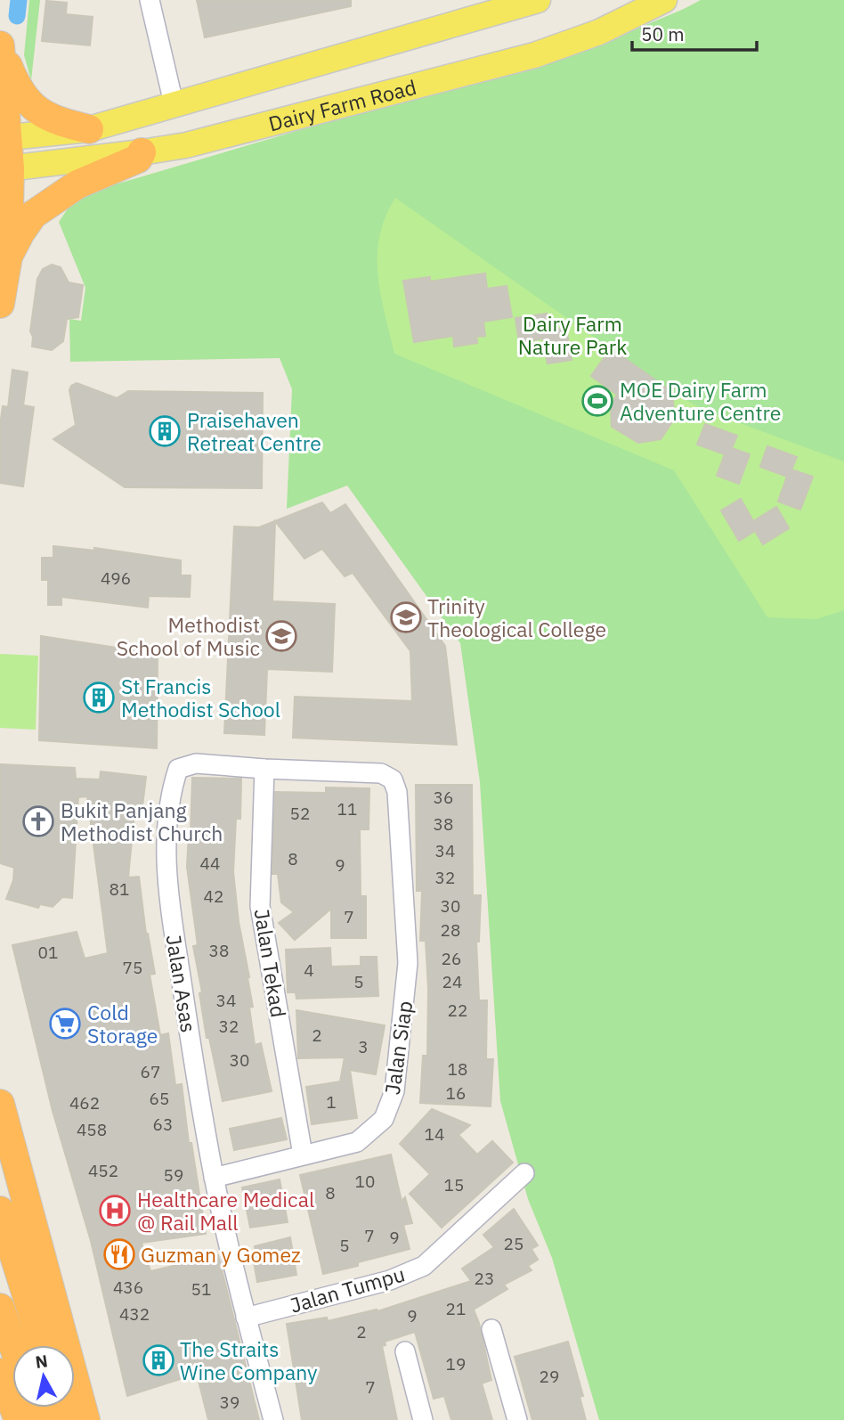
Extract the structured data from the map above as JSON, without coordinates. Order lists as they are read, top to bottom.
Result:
{
  "streets": {
    "main road": ["Dairy Farm Road"],
    "street": [
      "Jalan Tekad",
      "Jalan Asas",
      "Jalan Siap",
      "Jalan Tumpu"
    ]
  },
  "crossings": [
    ["Jalan Tekad", "Jalan Asas"],
    ["Jalan Tekad", "Jalan Siap"],
    ["Jalan Asas", "Jalan Siap"],
    ["Jalan Asas", "Jalan Tumpu"]
  ],
  "parks": ["Dairy Farm Nature Park"],
  "places": {
    "sports": ["MOE Dairy Farm Adventure Centre"],
    "building": ["Praisehaven Retreat Centre", "St Francis Methodist School", "The Straits Wine Company"],
    "school or university": ["Trinity Theological College", "Methodist School of Music"],
    "church": ["Bukit Panjang Methodist Church"],
    "supermarket": ["Cold Storage"],
    "hospital": ["Healthcare Medical @ Rail Mall"],
    "restaurant": ["Guzman y Gomez"]
  },
  "house_numbers": [
    "496",
    "36",
    "11",
    "52",
    "38",
    "34",
    "8",
    "44",
    "9",
    "32",
    "81",
    "42",
    "30",
    "7",
    "28",
    "38",
    "01",
    "26",
    "75",
    "4",
    "5",
    "24",
    "34",
    "22",
    "32",
    "2",
    "3",
    "30",
    "18",
    "67",
    "16",
    "65",
    "1",
    "462",
    "63",
    "458",
    "14",
    "452",
    "59",
    "10",
    "15",
    "8",
    "7",
    "9",
    "25",
    "5",
    "23",
    "436",
    "51",
    "21",
    "432",
    "9",
    "2",
    "19",
    "29",
    "7",
    "39"
  ],
  "scale_bar": "50 m",
  "north": "top"
}
